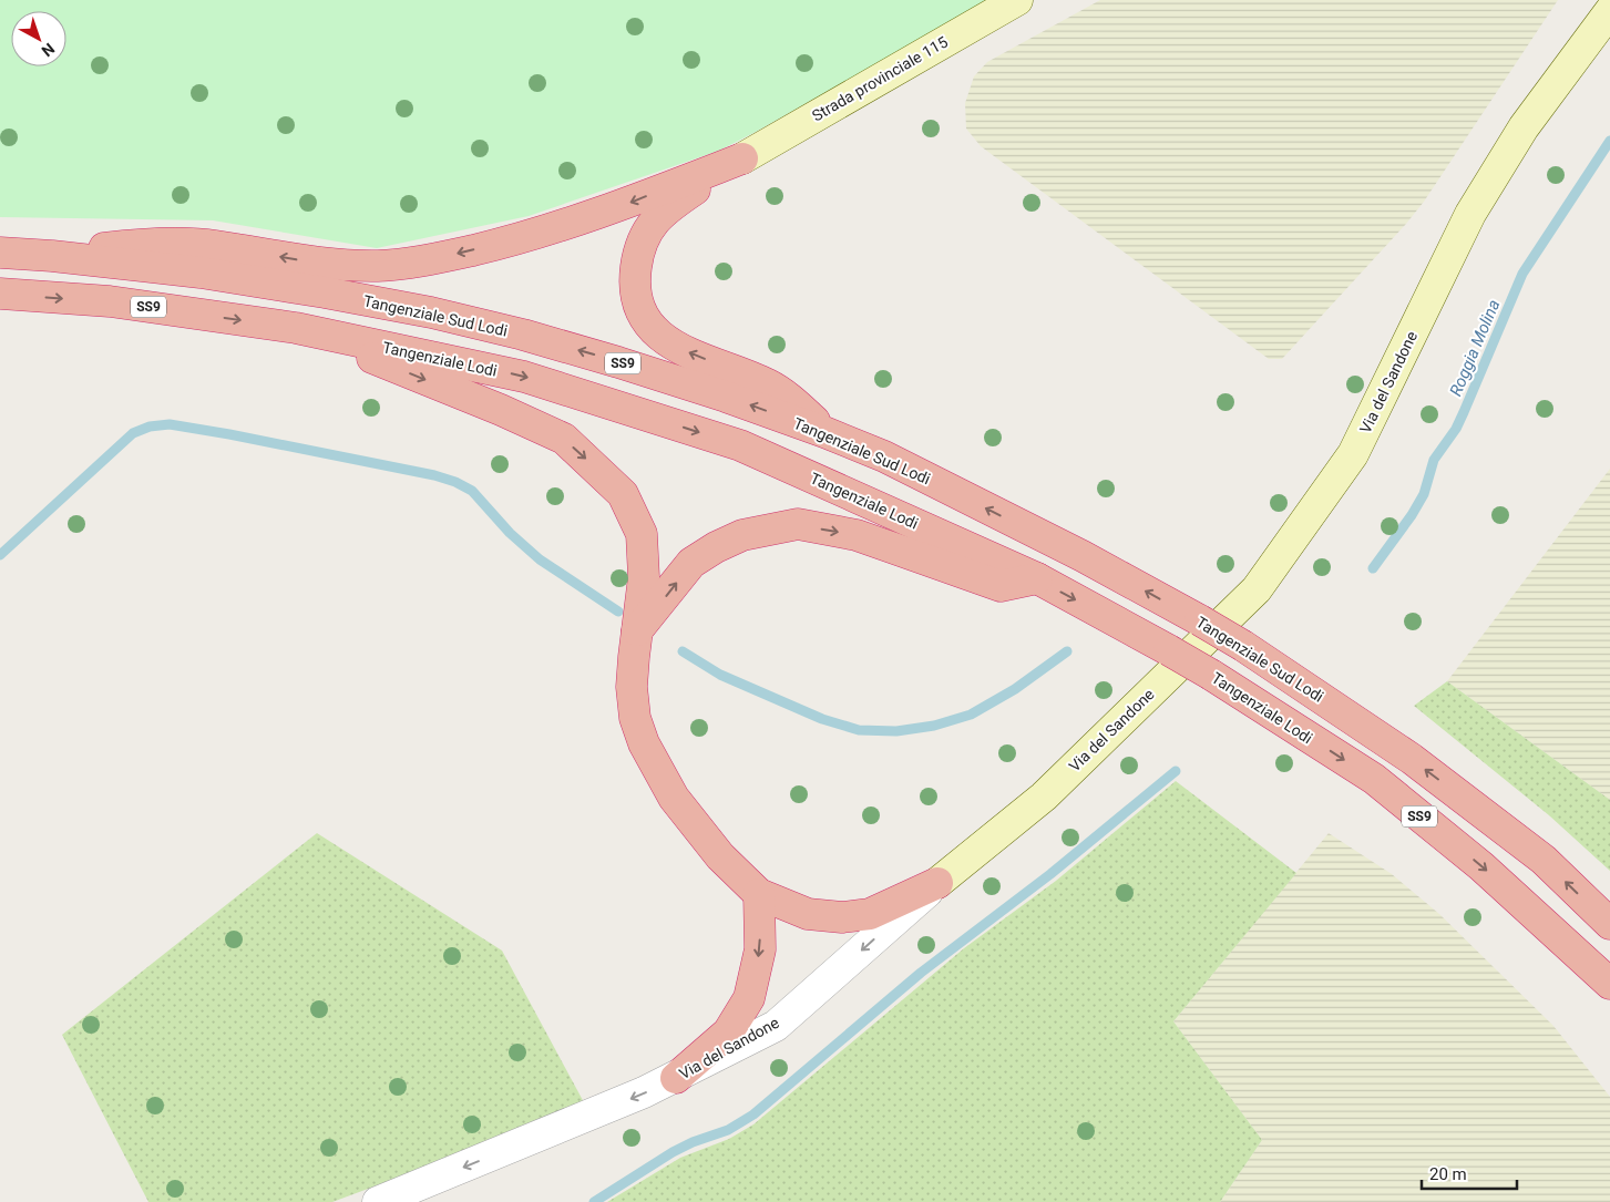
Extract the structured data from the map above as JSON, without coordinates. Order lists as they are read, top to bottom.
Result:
{
  "streets": {
    "highway": ["SS9", "Tangenziale Sud Lodi", "Tangenziale Lodi"],
    "main road": ["Strada provinciale 115", "Via del Sandone"]
  },
  "one_way": ["Tangenziale Sud Lodi", "Tangenziale Lodi", "Via del Sandone"],
  "water": ["Roggia Molina"],
  "scale_bar": "20 m",
  "north": "bottom right"
}
